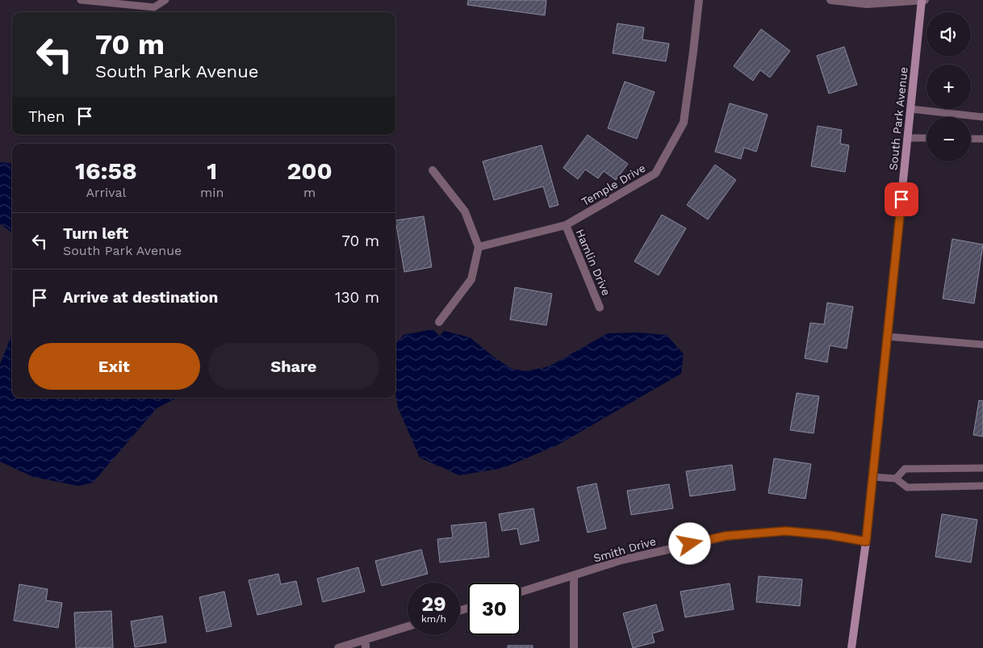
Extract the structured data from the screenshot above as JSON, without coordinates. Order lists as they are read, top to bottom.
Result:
{
  "streets": {
    "street": [
      "South Park Avenue",
      "Temple Drive",
      "Hamlin Drive",
      "Smith Drive"
    ]
  },
  "crossings": [
    ["South Park Avenue", "Smith Drive"],
    ["Temple Drive", "Hamlin Drive"]
  ],
  "page": {
    "map_buttons": ["+", "−"],
    "turn": ["70 m", "South Park Avenue"],
    "then": "Then",
    "eta": [
      "16:58",
      "Arrival",
      "1",
      "min",
      "200",
      "m"
    ],
    "list": [
      {
        "name": "Turn left",
        "note": "South Park Avenue",
        "value": "70 m"
      },
      {
        "name": "Arrive at destination",
        "value": "130 m"
      }
    ],
    "buttons": ["Exit", "Share"],
    "speed": "29 km/h",
    "limit": "30"
  }
}
